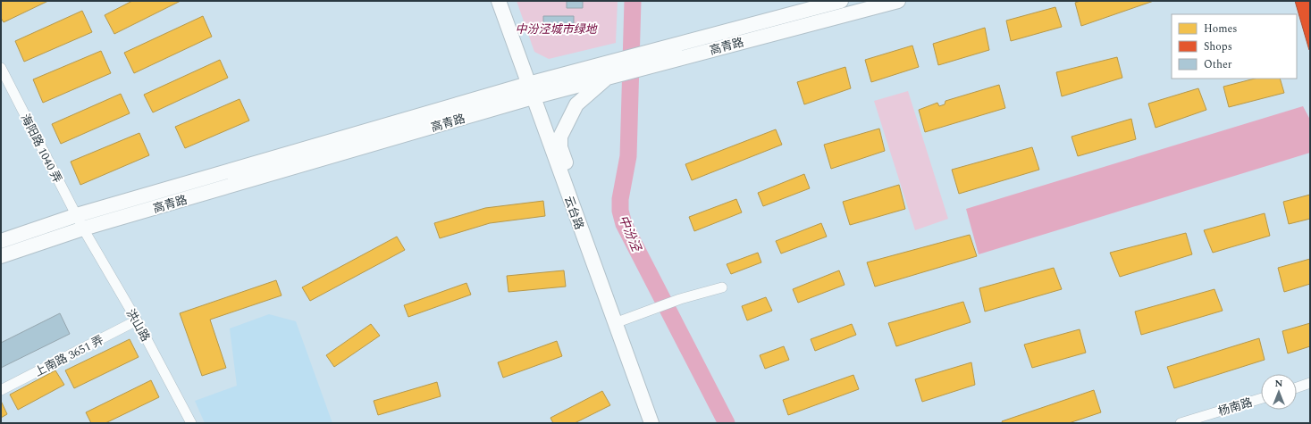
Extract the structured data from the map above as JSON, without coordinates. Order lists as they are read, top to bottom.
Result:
{
  "streets": {
    "main road": ["高青路", "云台路"],
    "street": [
      "海阳路 1040 弄",
      "洪山路",
      "上南路 3651 弄",
      "杨南路"
    ]
  },
  "crossings": [
    ["高青路", "海阳路 1040 弄"],
    ["高青路", "云台路"],
    ["高青路", "洪山路"],
    ["海阳路 1040 弄", "洪山路"],
    ["洪山路", "上南路 3651 弄"]
  ],
  "water": ["中汾泾"],
  "parks": ["中汾泾城市绿地"],
  "legend": ["Homes", "Shops", "Other"],
  "north": "top"
}
